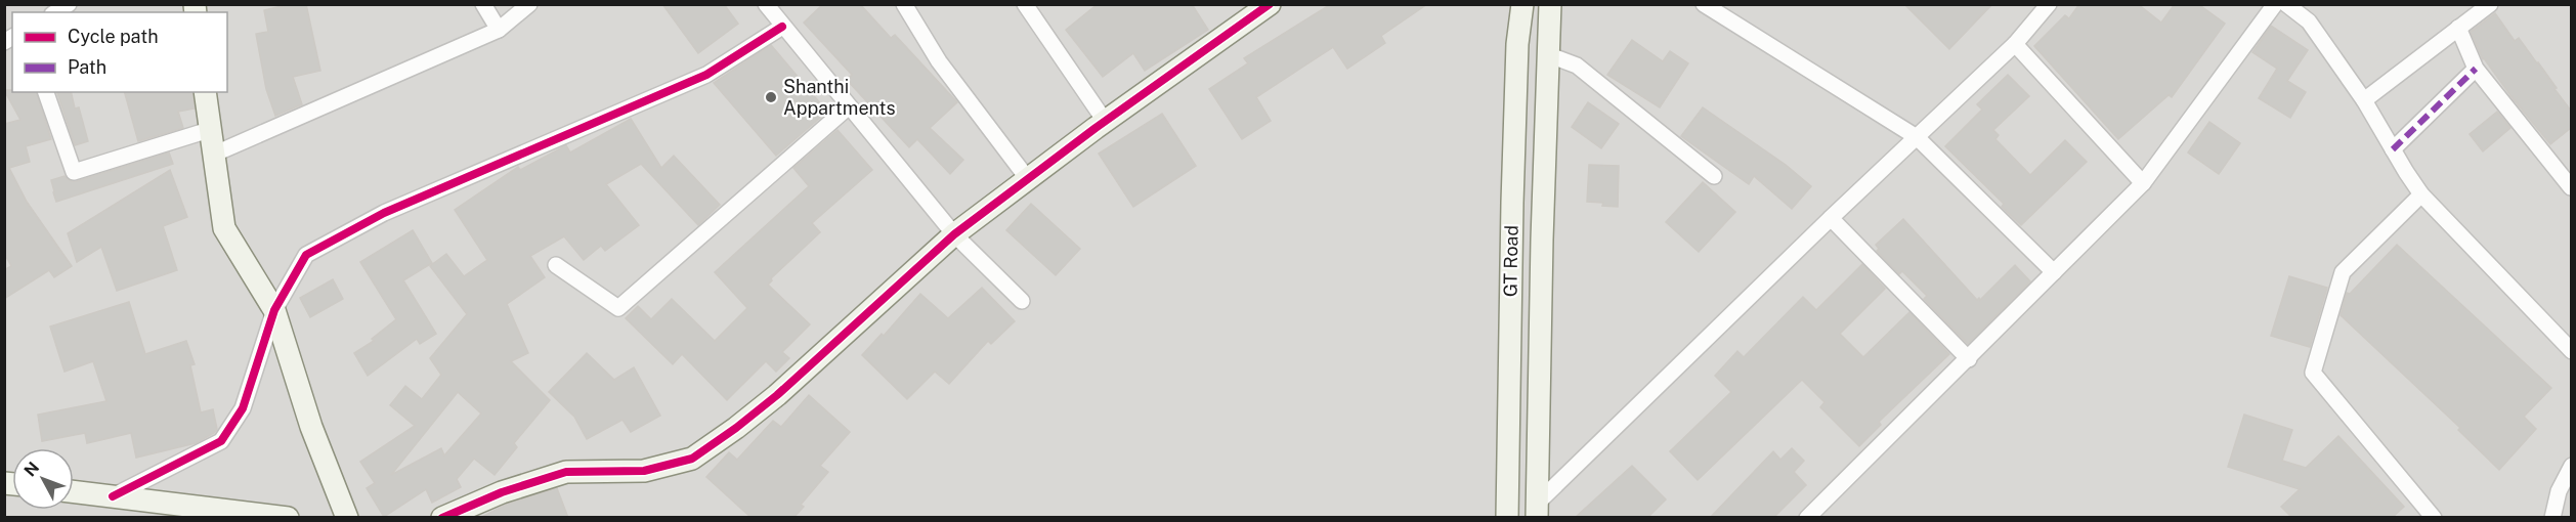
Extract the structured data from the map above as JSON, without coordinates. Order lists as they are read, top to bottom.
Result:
{
  "streets": {
    "street": ["GT Road"]
  },
  "places": ["Shanthi Appartments"],
  "legend": ["Cycle path", "Path"],
  "north": "top left"
}
